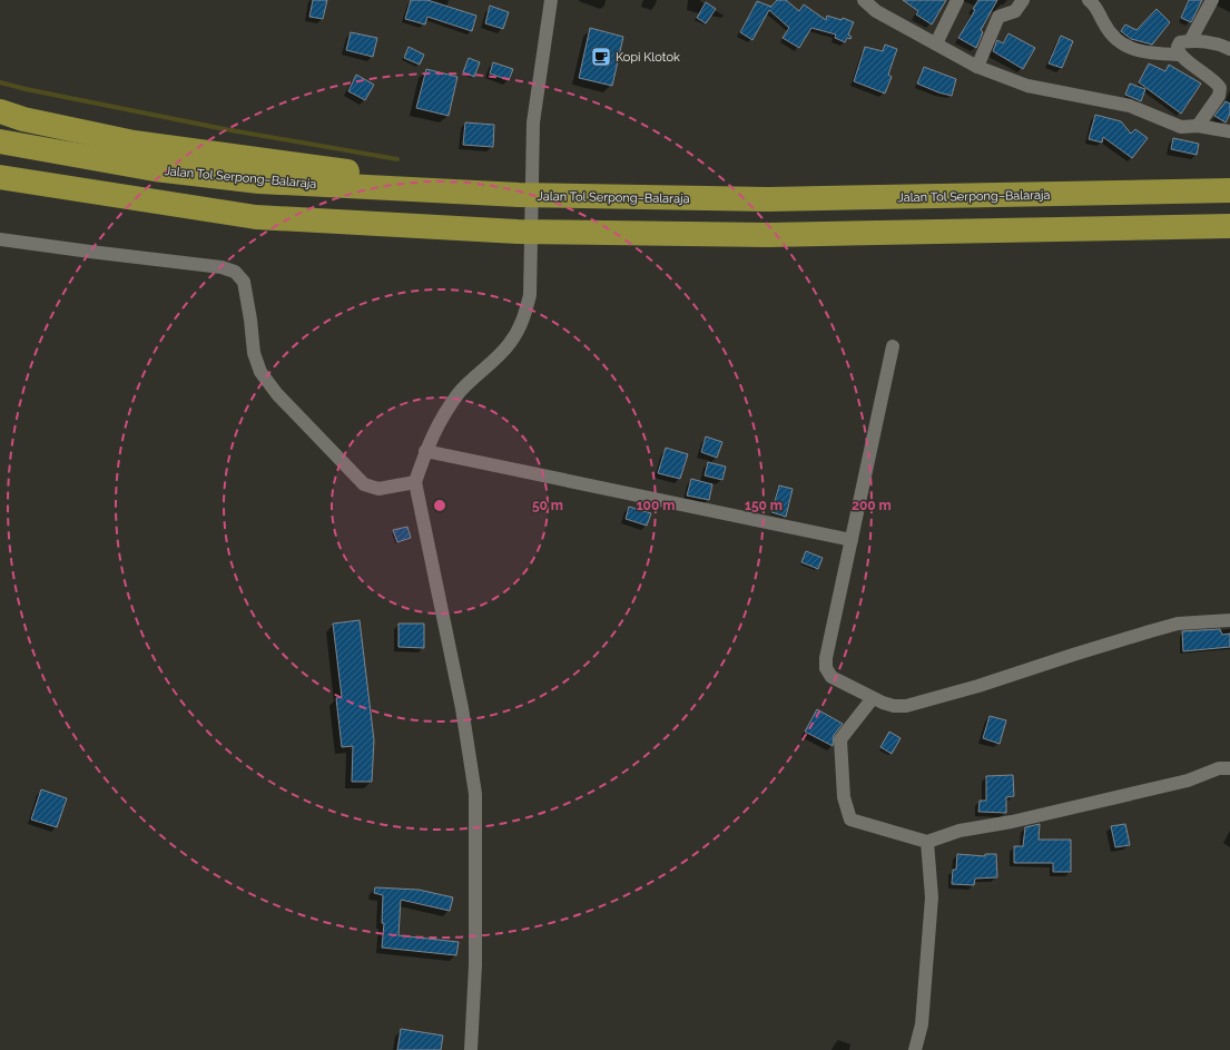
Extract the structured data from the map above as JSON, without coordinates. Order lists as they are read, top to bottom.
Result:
{
  "streets": {
    "highway": ["Jalan Tol Serpong–Balaraja"]
  },
  "places": {
    "cafe": ["Kopi Klotok"]
  },
  "rings": [
    "50 m",
    "100 m",
    "150 m",
    "200 m"
  ]
}
